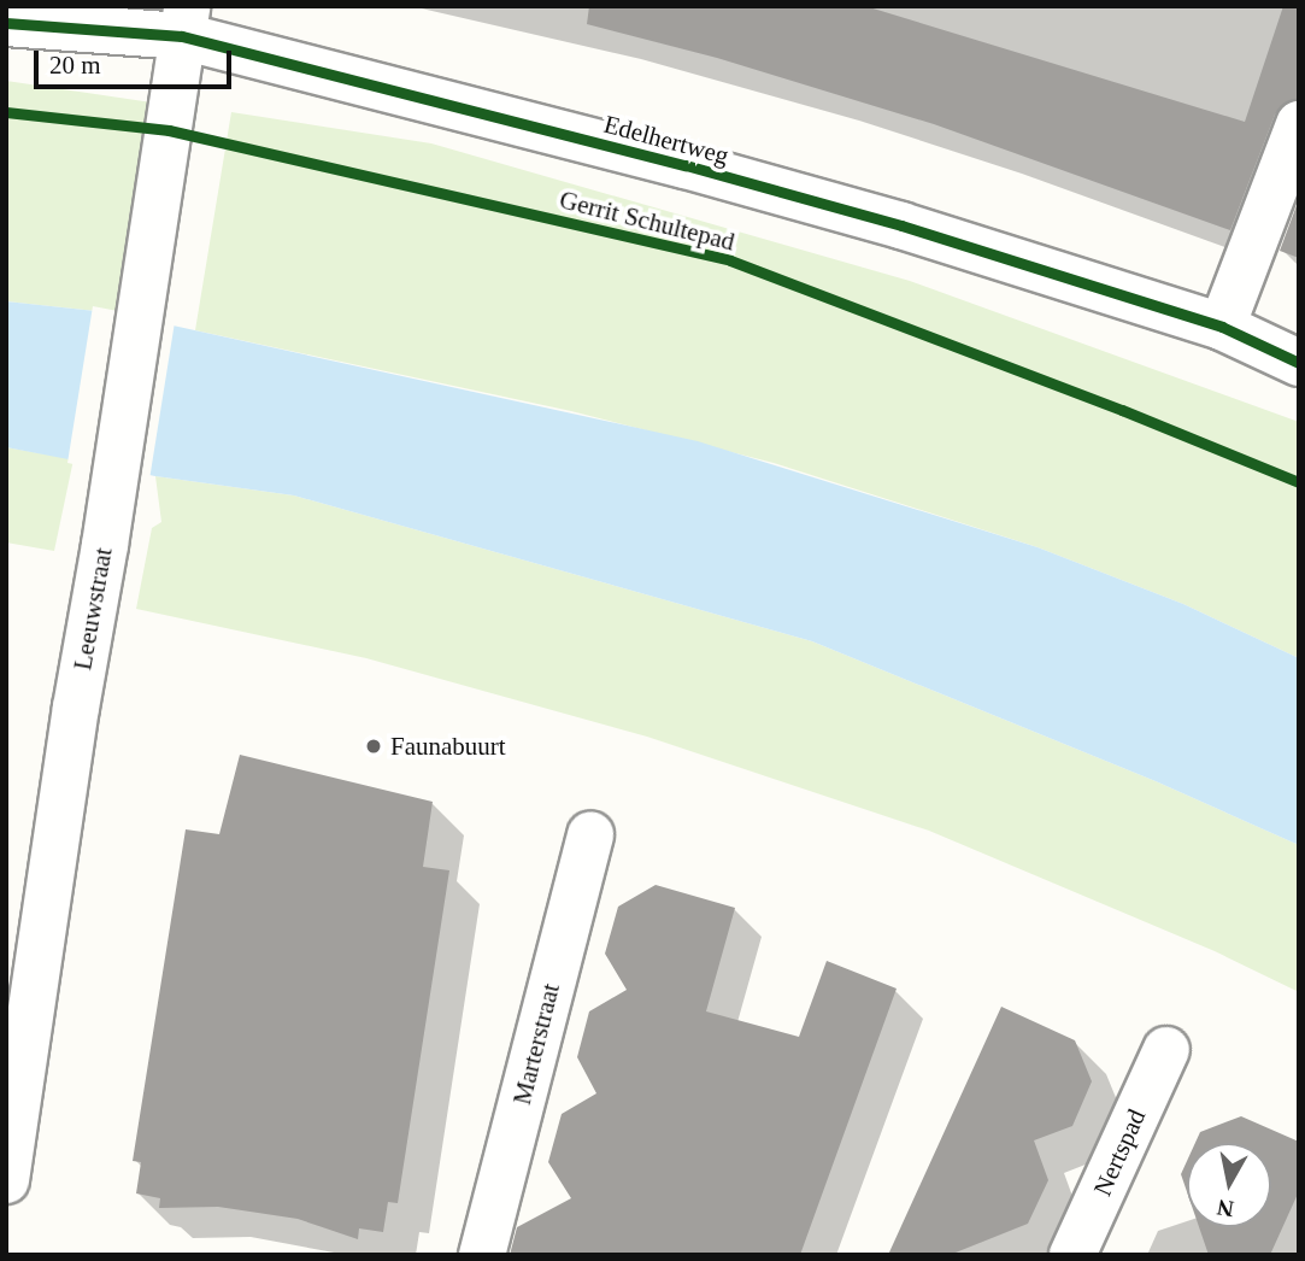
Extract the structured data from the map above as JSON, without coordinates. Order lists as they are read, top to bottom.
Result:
{
  "streets": {
    "street": [
      "Edelhertweg",
      "Leeuwstraat",
      "Marterstraat",
      "Nertspad"
    ],
    "cycle path": ["Gerrit Schultepad"]
  },
  "crossings": [
    ["Edelhertweg", "Leeuwstraat"]
  ],
  "places": ["Faunabuurt"],
  "scale_bar": "20 m",
  "north": "bottom"
}
